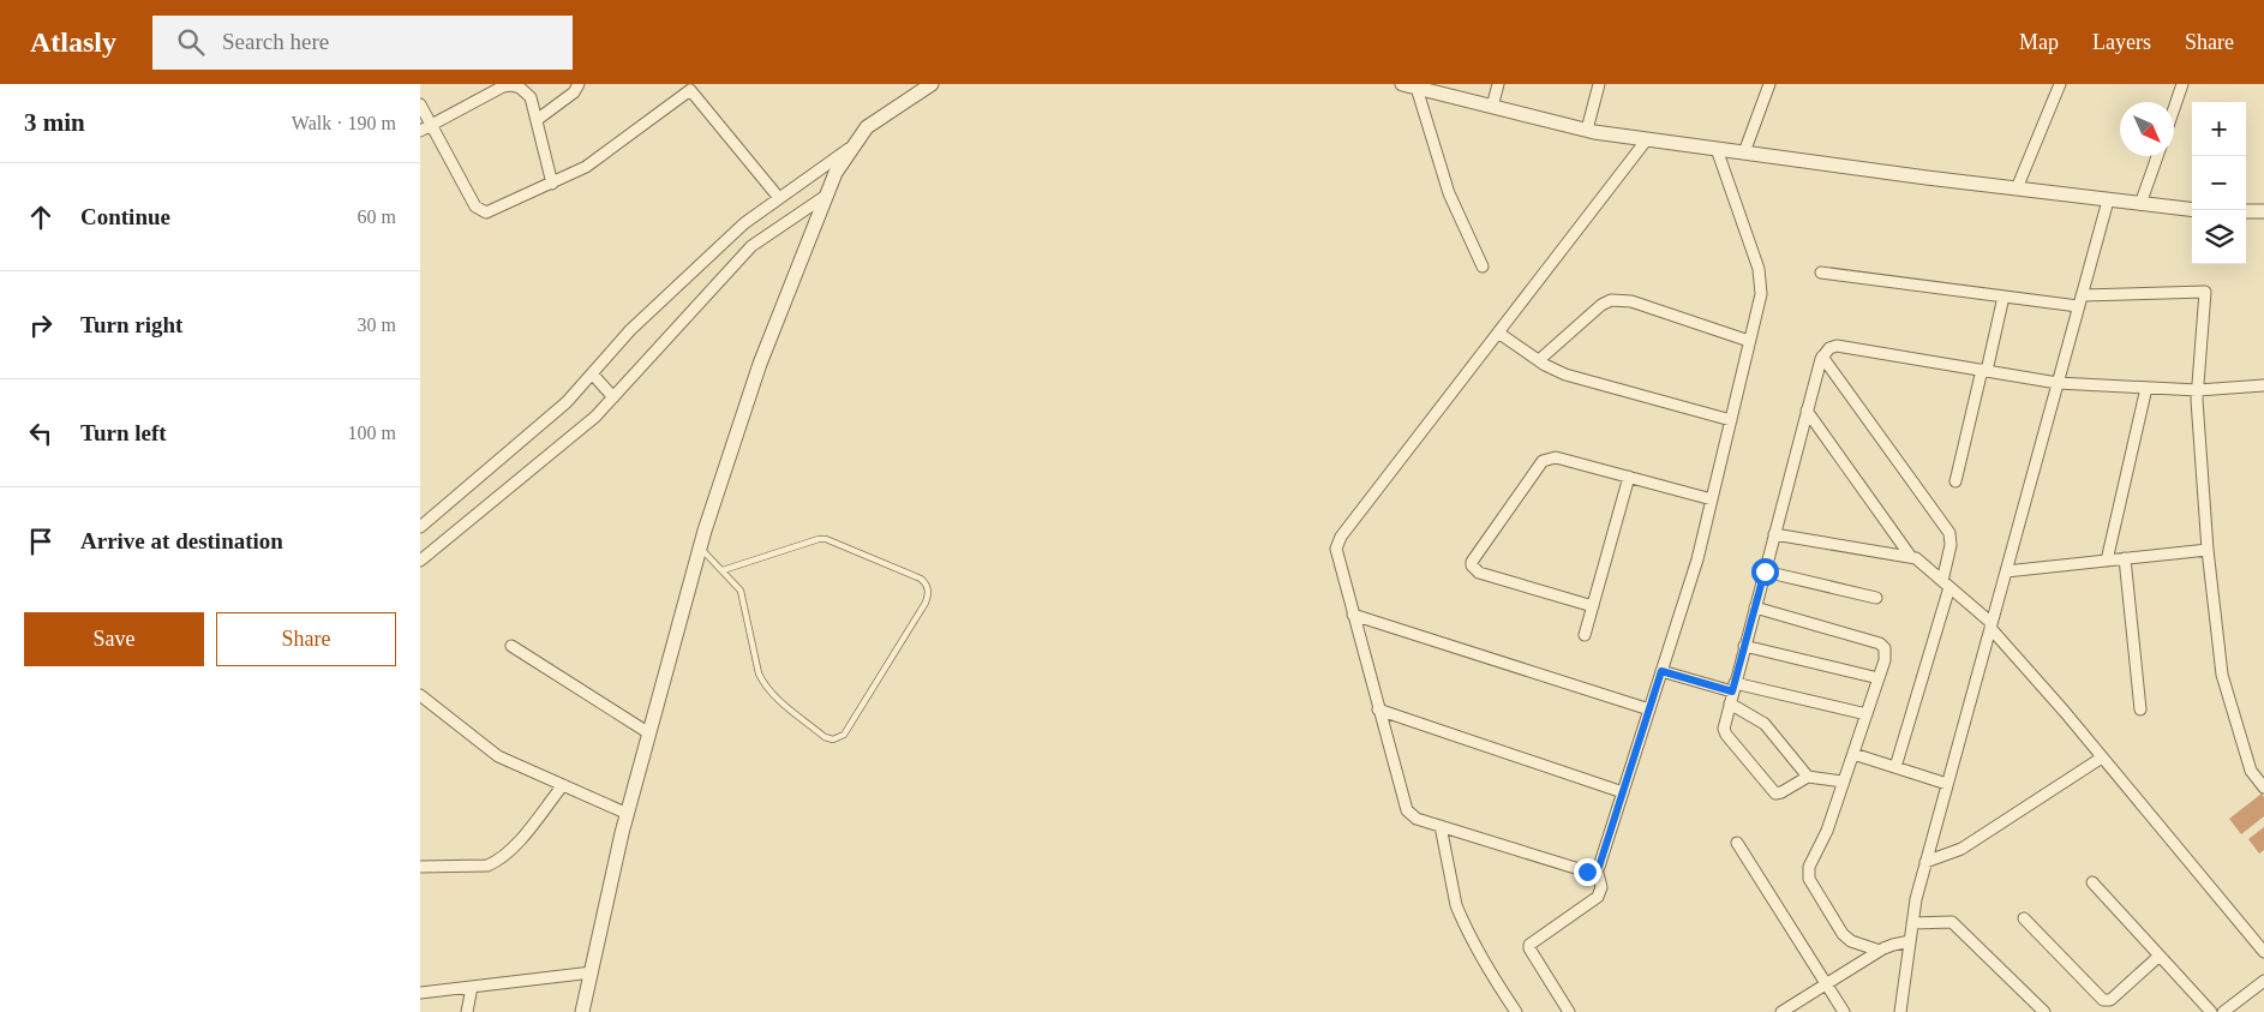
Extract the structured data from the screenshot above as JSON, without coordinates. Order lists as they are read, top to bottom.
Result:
{
  "north": "bottom right",
  "page": {
    "header": "Atlasly",
    "search": "Search here",
    "nav": ["Map", "Layers", "Share"],
    "heading": ["3 min", "Walk · 190 m"],
    "map_buttons": ["+", "−"],
    "list": [
      ["Continue", "60 m"],
      ["Turn right", "30 m"],
      ["Turn left", "100 m"],
      "Arrive at destination"
    ],
    "buttons": ["Save", "Share"]
  }
}
